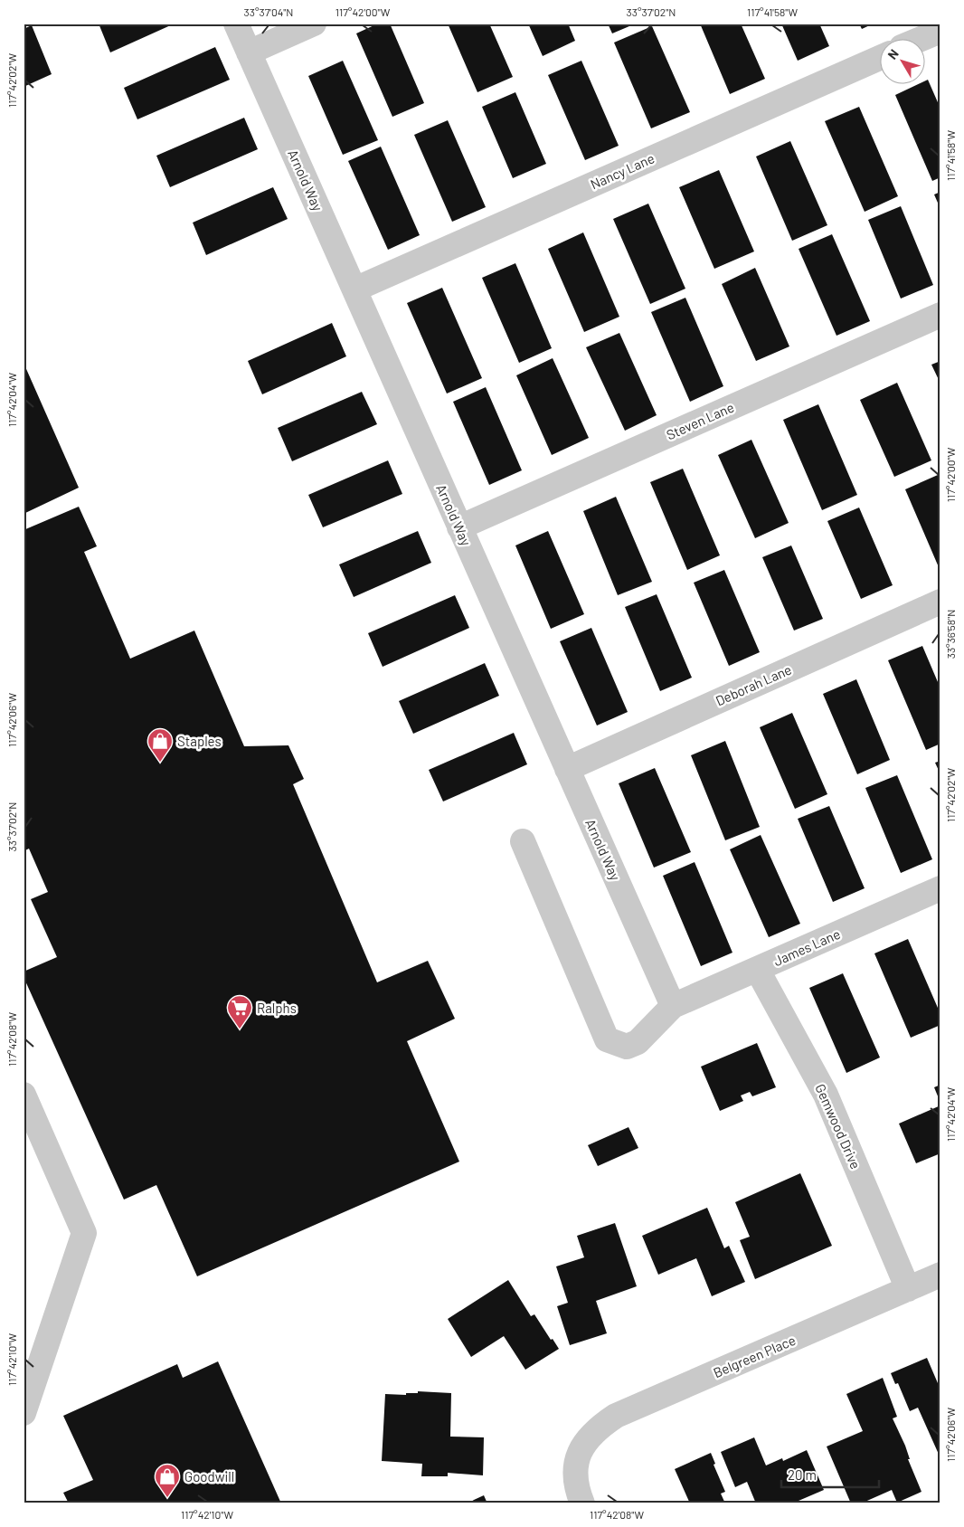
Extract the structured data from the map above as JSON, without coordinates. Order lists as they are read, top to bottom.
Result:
{
  "streets": {
    "street": [
      "Nancy Lane",
      "Arnold Way",
      "Steven Lane",
      "Deborah Lane",
      "James Lane",
      "Gemwood Drive",
      "Belgreen Place"
    ]
  },
  "crossings": [
    ["Nancy Lane", "Arnold Way"],
    ["Arnold Way", "Steven Lane"],
    ["Arnold Way", "Deborah Lane"],
    ["Arnold Way", "James Lane"],
    ["James Lane", "Gemwood Drive"],
    ["Gemwood Drive", "Belgreen Place"]
  ],
  "places": {
    "shop": ["Staples", "Goodwill"],
    "supermarket": ["Ralphs"]
  },
  "scale_bar": "20 m",
  "north": "top left",
  "coordinates": [
    "33°37'04\"N",
    "117°42'00\"W",
    "33°37'02\"N",
    "117°41'58\"W",
    "117°42'02\"W",
    "117°42'04\"W",
    "33°36'58\"N",
    "117°42'06\"W",
    "117°42'08\"W",
    "117°42'10\"W"
  ]
}
